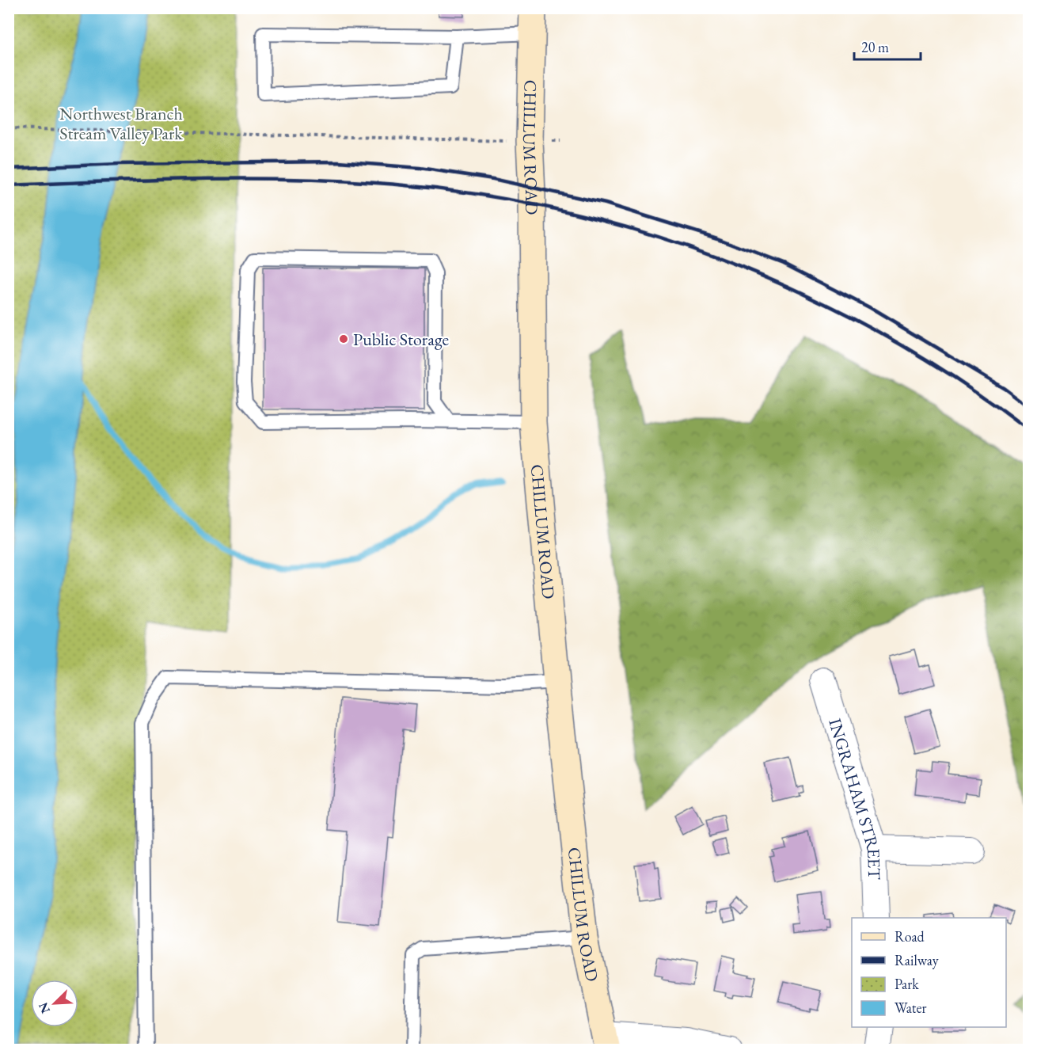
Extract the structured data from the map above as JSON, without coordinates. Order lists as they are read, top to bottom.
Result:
{
  "streets": {
    "main road": ["CHILLUM ROAD"],
    "street": ["INGRAHAM STREET"]
  },
  "parks": ["Northwest Branch Stream Valley Park"],
  "places": ["Public Storage"],
  "legend": [
    "Road",
    "Railway",
    "Park",
    "Water"
  ],
  "scale_bar": "20 m",
  "north": "bottom left"
}
